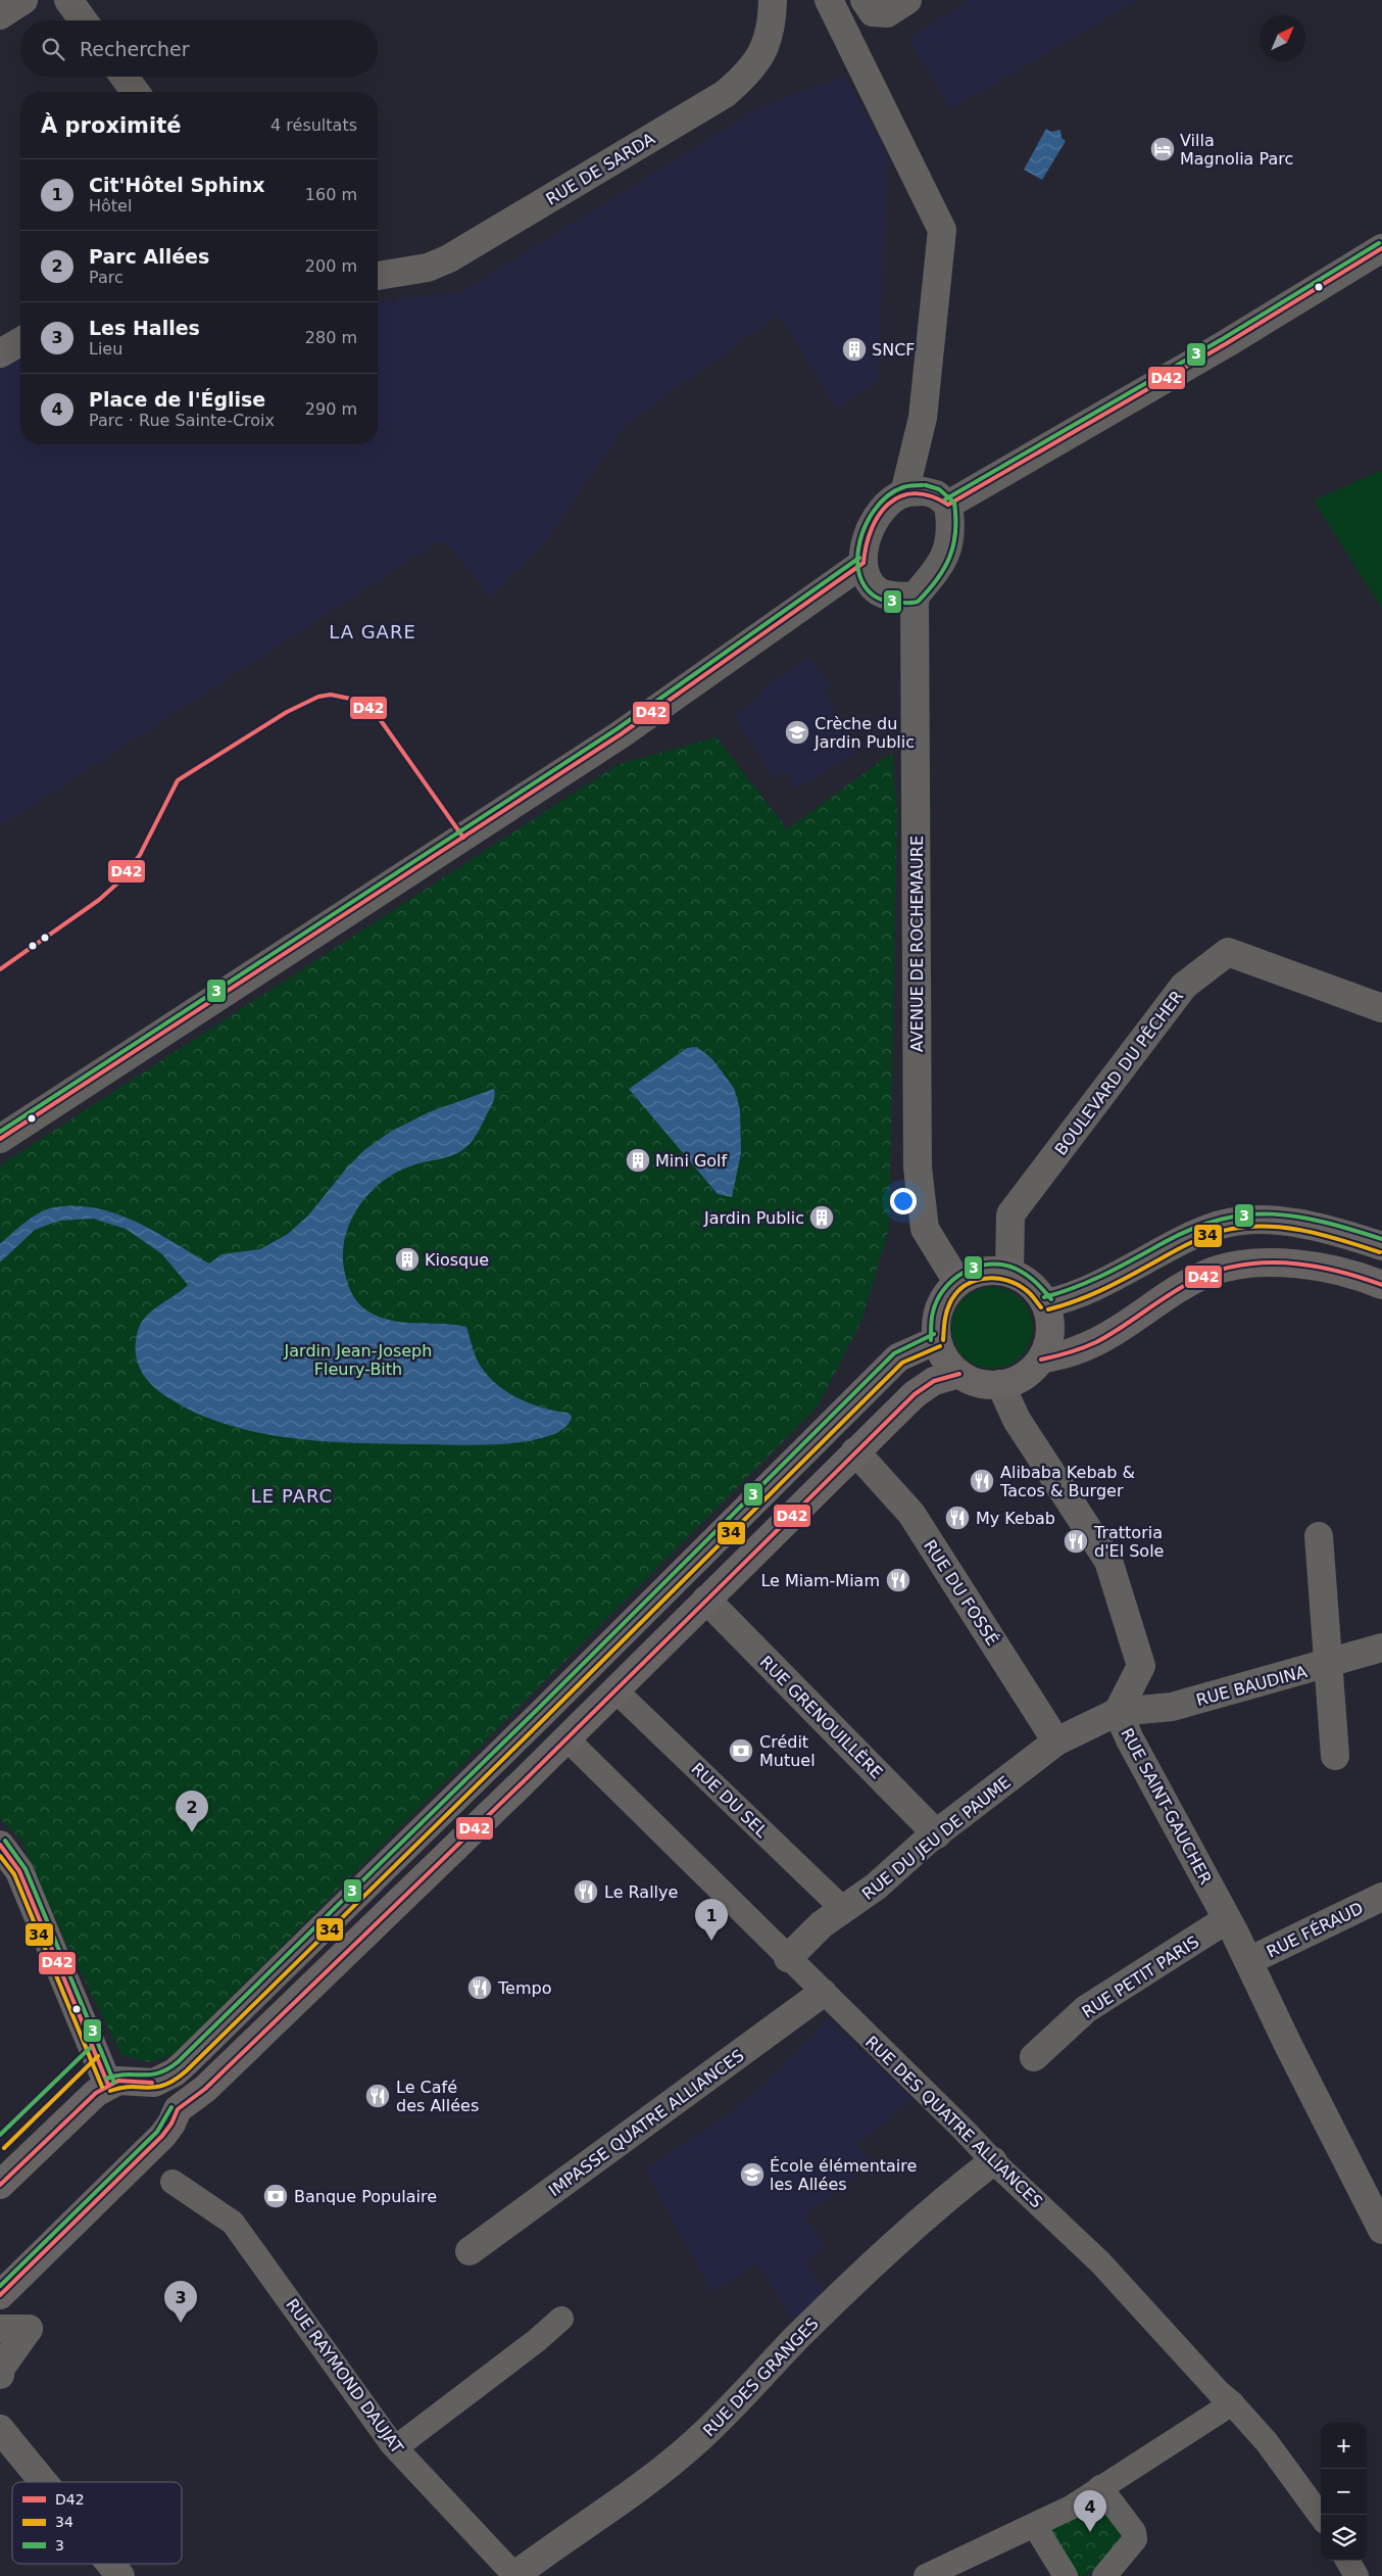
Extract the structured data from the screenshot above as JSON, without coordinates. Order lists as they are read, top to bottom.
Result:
{
  "streets": {
    "street": [
      "RUE DE SARDA",
      "AVENUE DE ROCHEMAURE",
      "BOULEVARD DU PÊCHER",
      "RUE DU FOSSÉ",
      "RUE BAUDINA",
      "RUE GRENOUILLÈRE",
      "RUE DU SEL",
      "RUE SAINT-GAUCHER",
      "RUE DU JEU DE PAUME",
      "RUE FÉRAUD",
      "RUE PETIT PARIS",
      "RUE DES QUATRE ALLIANCES",
      "IMPASSE QUATRE ALLIANCES",
      "RUE RAYMOND DAUJAT",
      "RUE DES GRANGES"
    ]
  },
  "crossings": [
    ["AVENUE DE ROCHEMAURE", "BOULEVARD DU PÊCHER"],
    ["AVENUE DE ROCHEMAURE", "RUE SAINT-GAUCHER"],
    ["BOULEVARD DU PÊCHER", "RUE SAINT-GAUCHER"],
    ["RUE DU FOSSÉ", "RUE DU JEU DE PAUME"],
    ["RUE BAUDINA", "RUE SAINT-GAUCHER"],
    ["RUE BAUDINA", "RUE DU JEU DE PAUME"],
    ["RUE GRENOUILLÈRE", "RUE DU JEU DE PAUME"],
    ["RUE DU SEL", "RUE DU JEU DE PAUME"],
    ["RUE SAINT-GAUCHER", "RUE DU JEU DE PAUME"],
    ["RUE SAINT-GAUCHER", "RUE FÉRAUD"],
    ["RUE SAINT-GAUCHER", "RUE PETIT PARIS"],
    ["RUE DU JEU DE PAUME", "RUE DES QUATRE ALLIANCES"],
    ["RUE DES QUATRE ALLIANCES", "IMPASSE QUATRE ALLIANCES"],
    ["RUE DES QUATRE ALLIANCES", "RUE DES GRANGES"],
    ["RUE RAYMOND DAUJAT", "RUE DES GRANGES"]
  ],
  "districts": ["LA GARE", "LE PARC"],
  "parks": ["Jardin Jean-Joseph Fleury-Bith"],
  "places": {
    "hotel": ["Villa Magnolia Parc"],
    "building": [
      "SNCF",
      "Mini Golf",
      "Jardin Public",
      "Kiosque"
    ],
    "school or university": ["Crèche du Jardin Public", "École élémentaire les Allées"],
    "restaurant": [
      "Alibaba Kebab & Tacos & Burger",
      "My Kebab",
      "Trattoria d'El Sole",
      "Le Miam-Miam",
      "Le Rallye",
      "Tempo",
      "Le Café des Allées"
    ],
    "bank": ["Crédit Mutuel", "Banque Populaire"]
  },
  "lines": ["transit line 3", "transit line D42", "transit line 34"],
  "legend": ["D42", "34", "3"],
  "north": "top right",
  "page": {
    "search": "Rechercher",
    "heading": ["À proximité", "4 résultats"],
    "list": [
      {
        "mark": "1",
        "name": "Cit'Hôtel Sphinx",
        "note": "Hôtel",
        "value": "160 m"
      },
      {
        "mark": "2",
        "name": "Parc Allées",
        "note": "Parc",
        "value": "200 m"
      },
      {
        "mark": "3",
        "name": "Les Halles",
        "note": "Lieu",
        "value": "280 m"
      },
      {
        "mark": "4",
        "name": "Place de l'Église",
        "note": "Parc · Rue Sainte-Croix",
        "value": "290 m"
      }
    ],
    "pins": [
      "2",
      "1",
      "3",
      "4"
    ],
    "map_buttons": ["+", "−"]
  }
}
